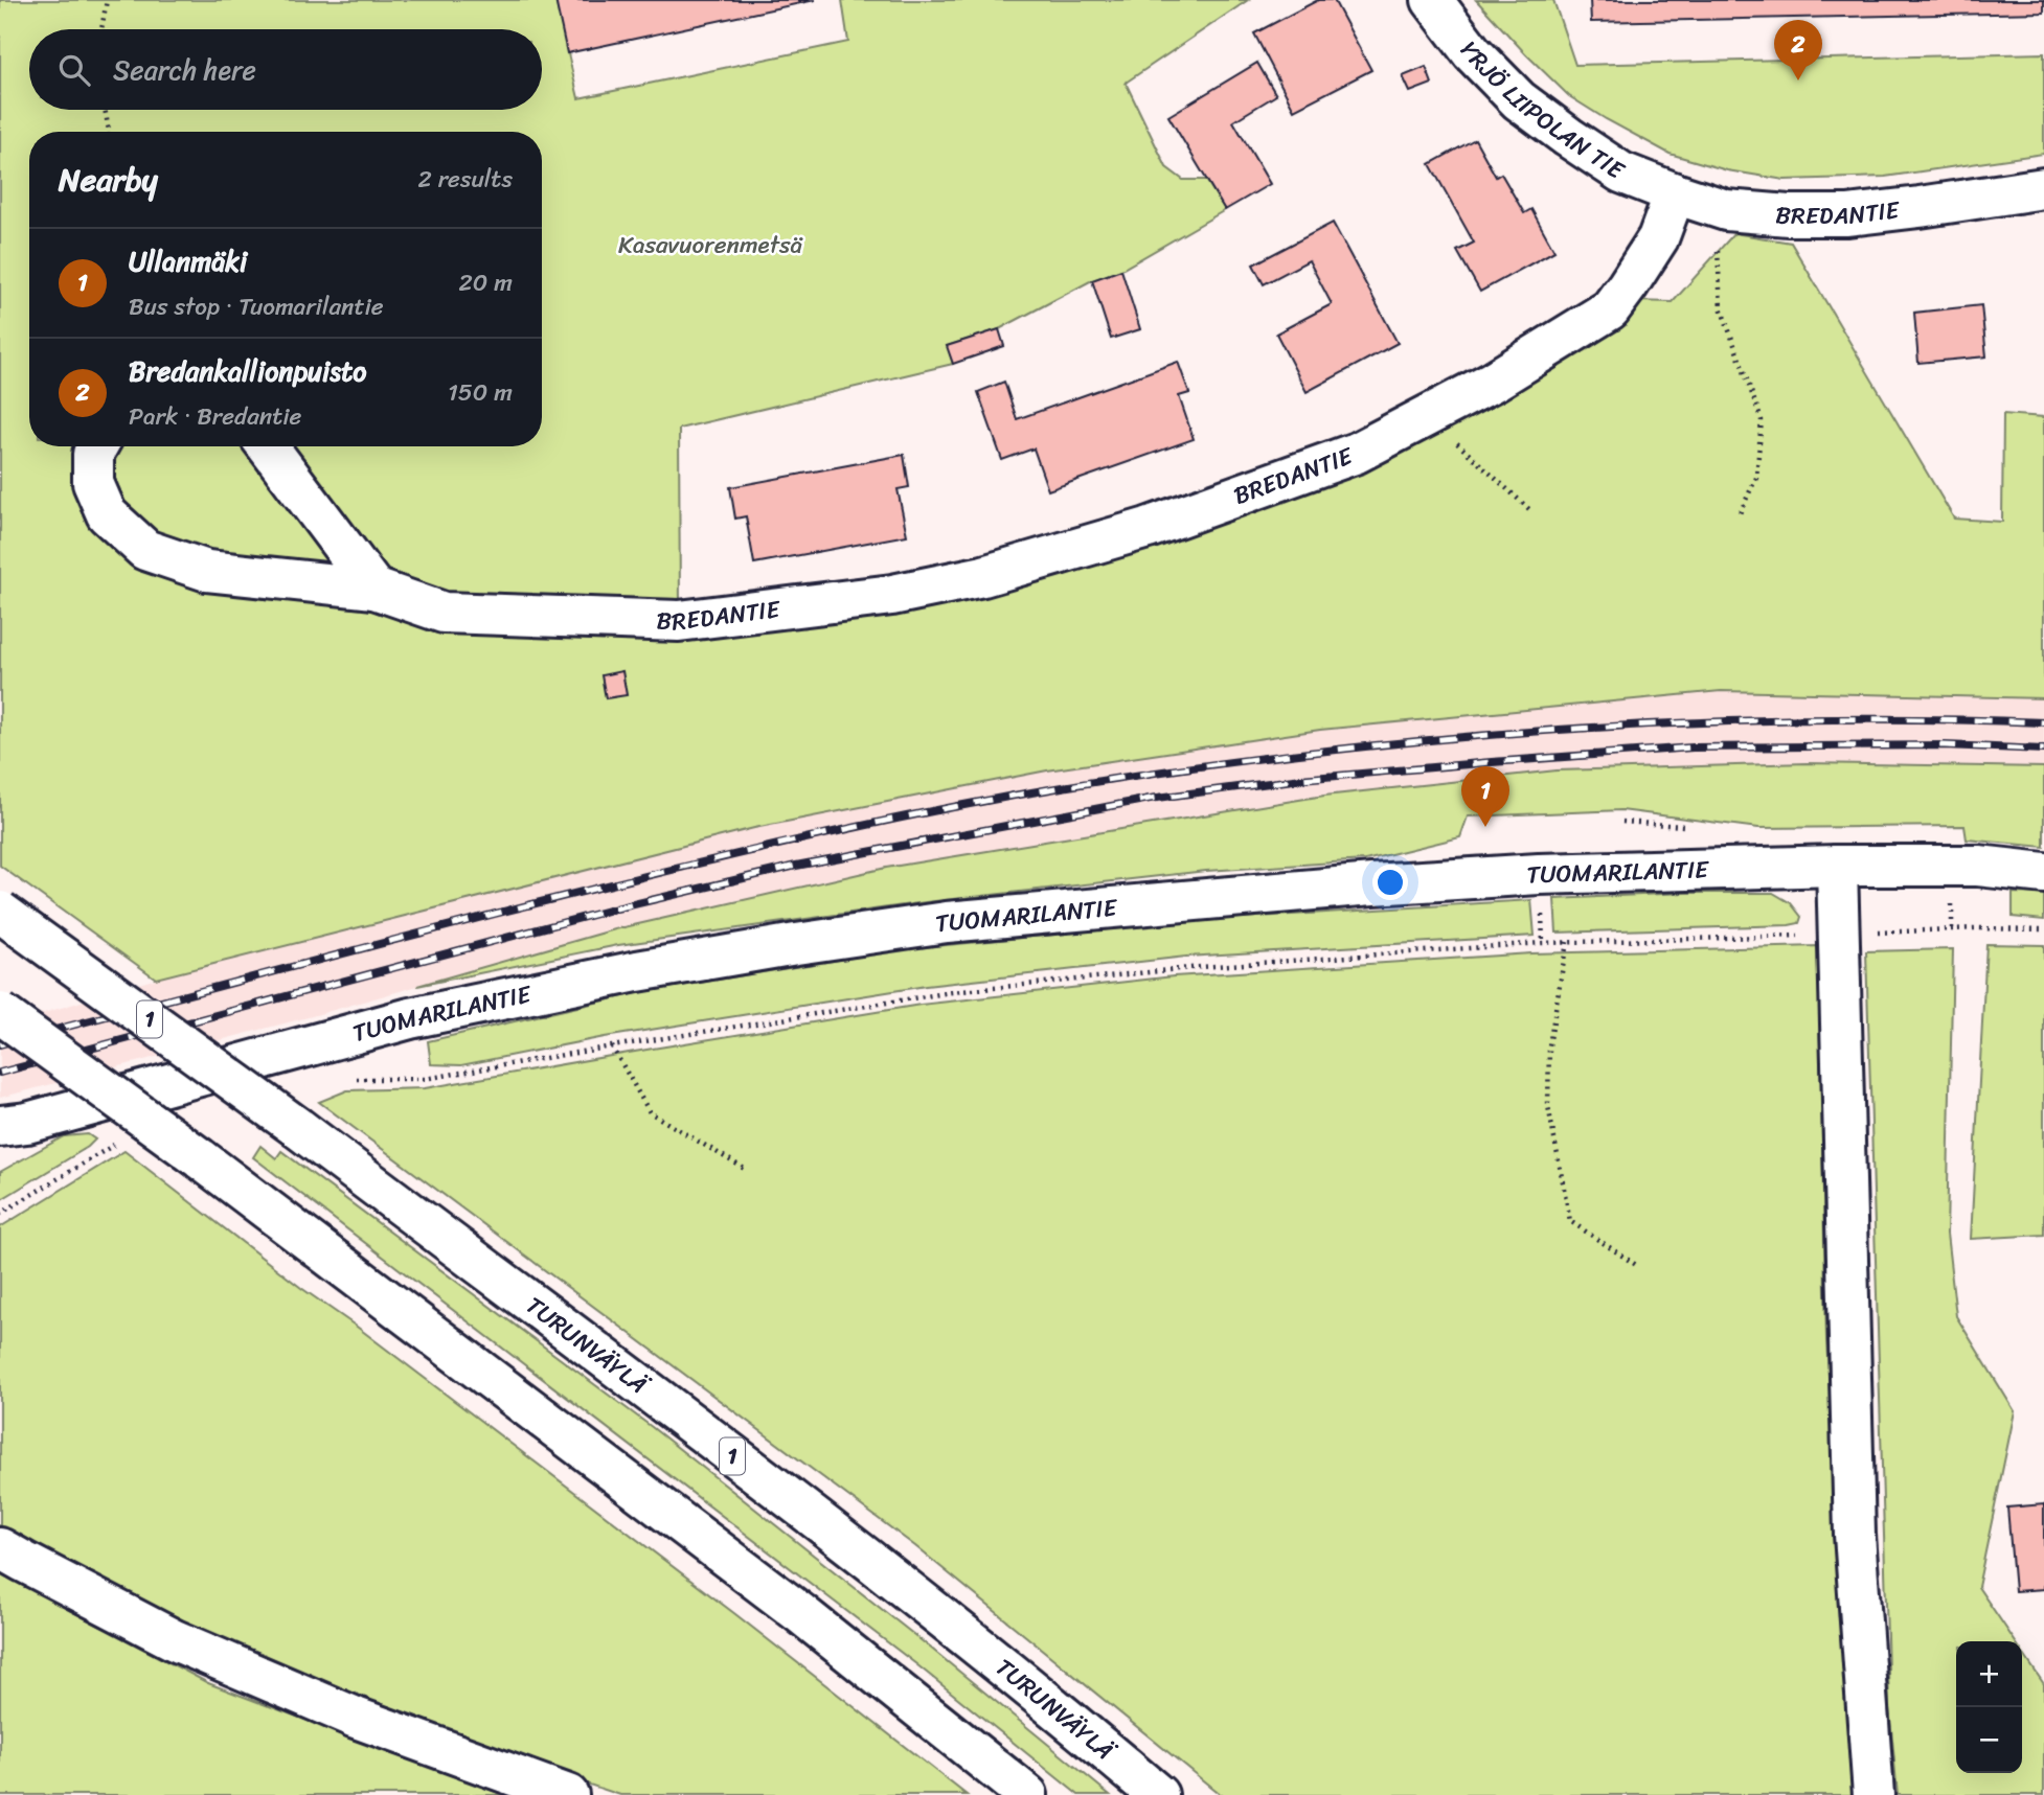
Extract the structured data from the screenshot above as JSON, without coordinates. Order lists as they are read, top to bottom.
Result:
{
  "streets": {
    "main road": [
      "YRJÖ LIIPOLAN TIE",
      "BREDANTIE",
      "TUOMARILANTIE",
      "1",
      "TURUNVÄYLÄ"
    ]
  },
  "crossings": [
    ["YRJÖ LIIPOLAN TIE", "BREDANTIE"]
  ],
  "parks": ["Kasavuorenmetsä"],
  "page": {
    "pins": ["2", "1"],
    "search": "Search here",
    "heading": ["Nearby", "2 results"],
    "list": [
      {
        "mark": "1",
        "name": "Ullanmäki",
        "note": "Bus stop · Tuomarilantie",
        "value": "20 m"
      },
      {
        "mark": "2",
        "name": "Bredankallionpuisto",
        "note": "Park · Bredantie",
        "value": "150 m"
      }
    ],
    "map_buttons": ["+", "−"]
  }
}
